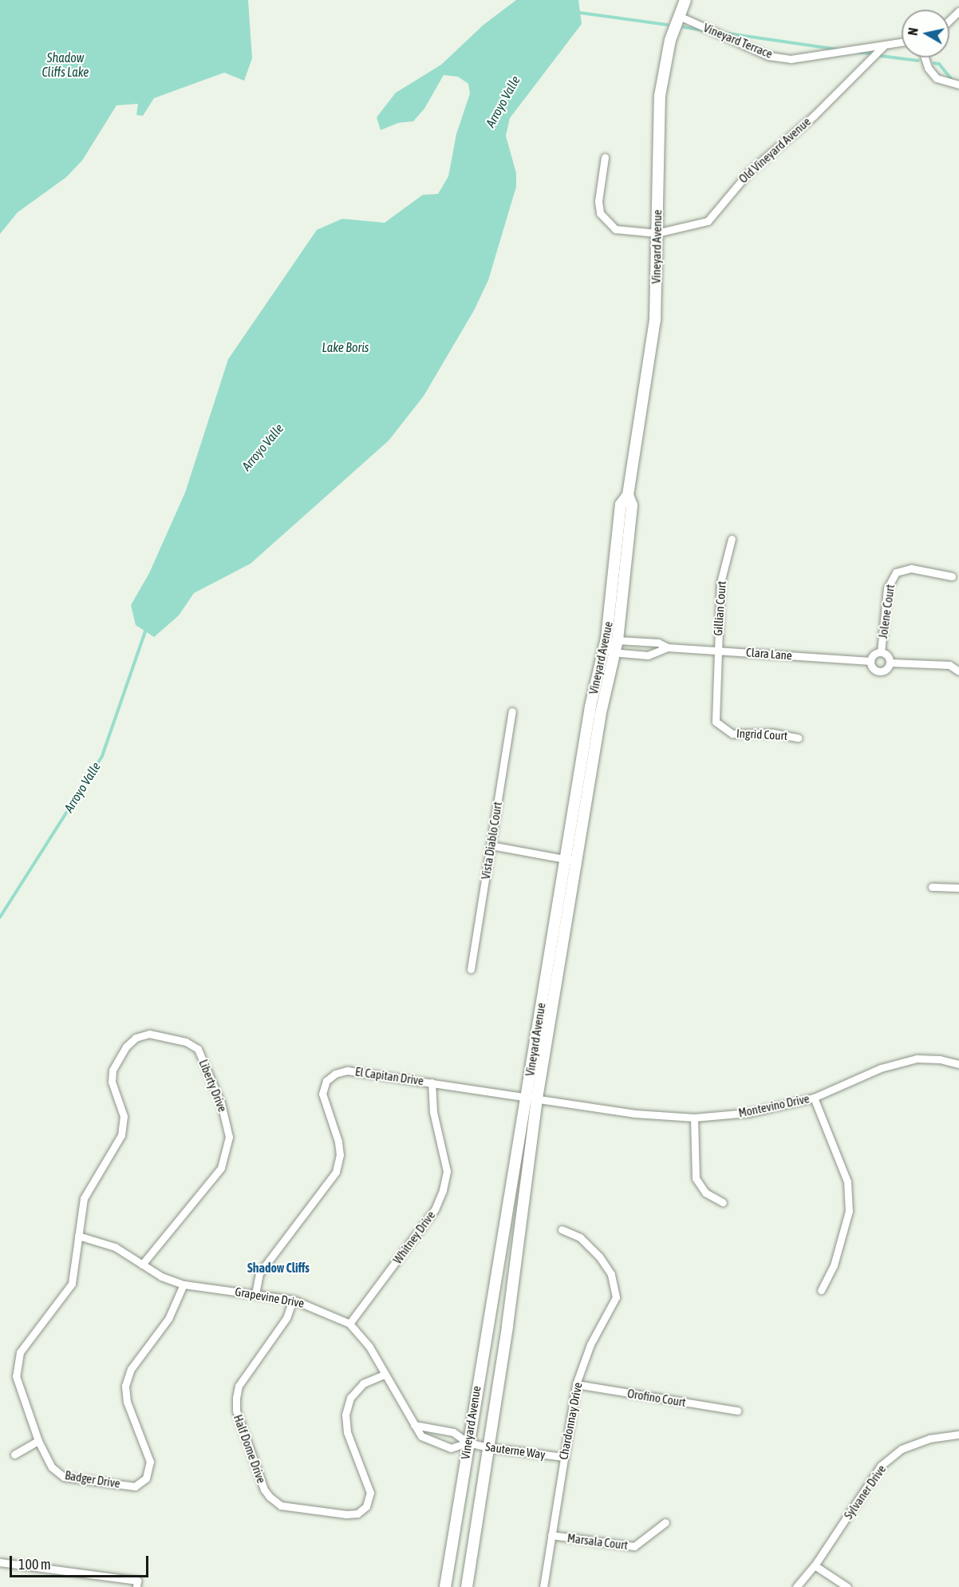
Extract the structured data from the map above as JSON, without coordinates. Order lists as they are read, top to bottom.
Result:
{
  "streets": {
    "street": [
      "Vineyard Terrace",
      "Old Vineyard Avenue",
      "Vineyard Avenue",
      "Gillian Court",
      "Jolene Court",
      "Clara Lane",
      "Ingrid Court",
      "Vista Diablo Court",
      "El Capitan Drive",
      "Liberty Drive",
      "Montevino Drive",
      "Whitney Drive",
      "Grapevine Drive",
      "Orofino Court",
      "Chardonnay Drive",
      "Half Dome Drive",
      "Sauterne Way",
      "Badger Drive",
      "Sylvaner Drive",
      "Marsala Court"
    ]
  },
  "crossings": [
    ["Vineyard Terrace", "Old Vineyard Avenue"],
    ["Vineyard Terrace", "Vineyard Avenue"],
    ["Old Vineyard Avenue", "Vineyard Avenue"],
    ["Vineyard Avenue", "Clara Lane"],
    ["Vineyard Avenue", "El Capitan Drive"],
    ["Vineyard Avenue", "Montevino Drive"],
    ["Vineyard Avenue", "Grapevine Drive"],
    ["Vineyard Avenue", "Sauterne Way"],
    ["Gillian Court", "Clara Lane"],
    ["Gillian Court", "Ingrid Court"],
    ["Jolene Court", "Clara Lane"],
    ["Clara Lane", "Ingrid Court"],
    ["El Capitan Drive", "Montevino Drive"],
    ["El Capitan Drive", "Whitney Drive"],
    ["El Capitan Drive", "Grapevine Drive"],
    ["Liberty Drive", "Grapevine Drive"],
    ["Liberty Drive", "Badger Drive"],
    ["Whitney Drive", "Grapevine Drive"],
    ["Grapevine Drive", "Half Dome Drive"],
    ["Grapevine Drive", "Sauterne Way"],
    ["Grapevine Drive", "Badger Drive"],
    ["Orofino Court", "Chardonnay Drive"],
    ["Chardonnay Drive", "Sauterne Way"],
    ["Chardonnay Drive", "Marsala Court"]
  ],
  "districts": ["Shadow Cliffs"],
  "water": ["Shadow Cliffs Lake", "Arroyo Valle", "Lake Boris"],
  "scale_bar": "100 m",
  "north": "left"
}
